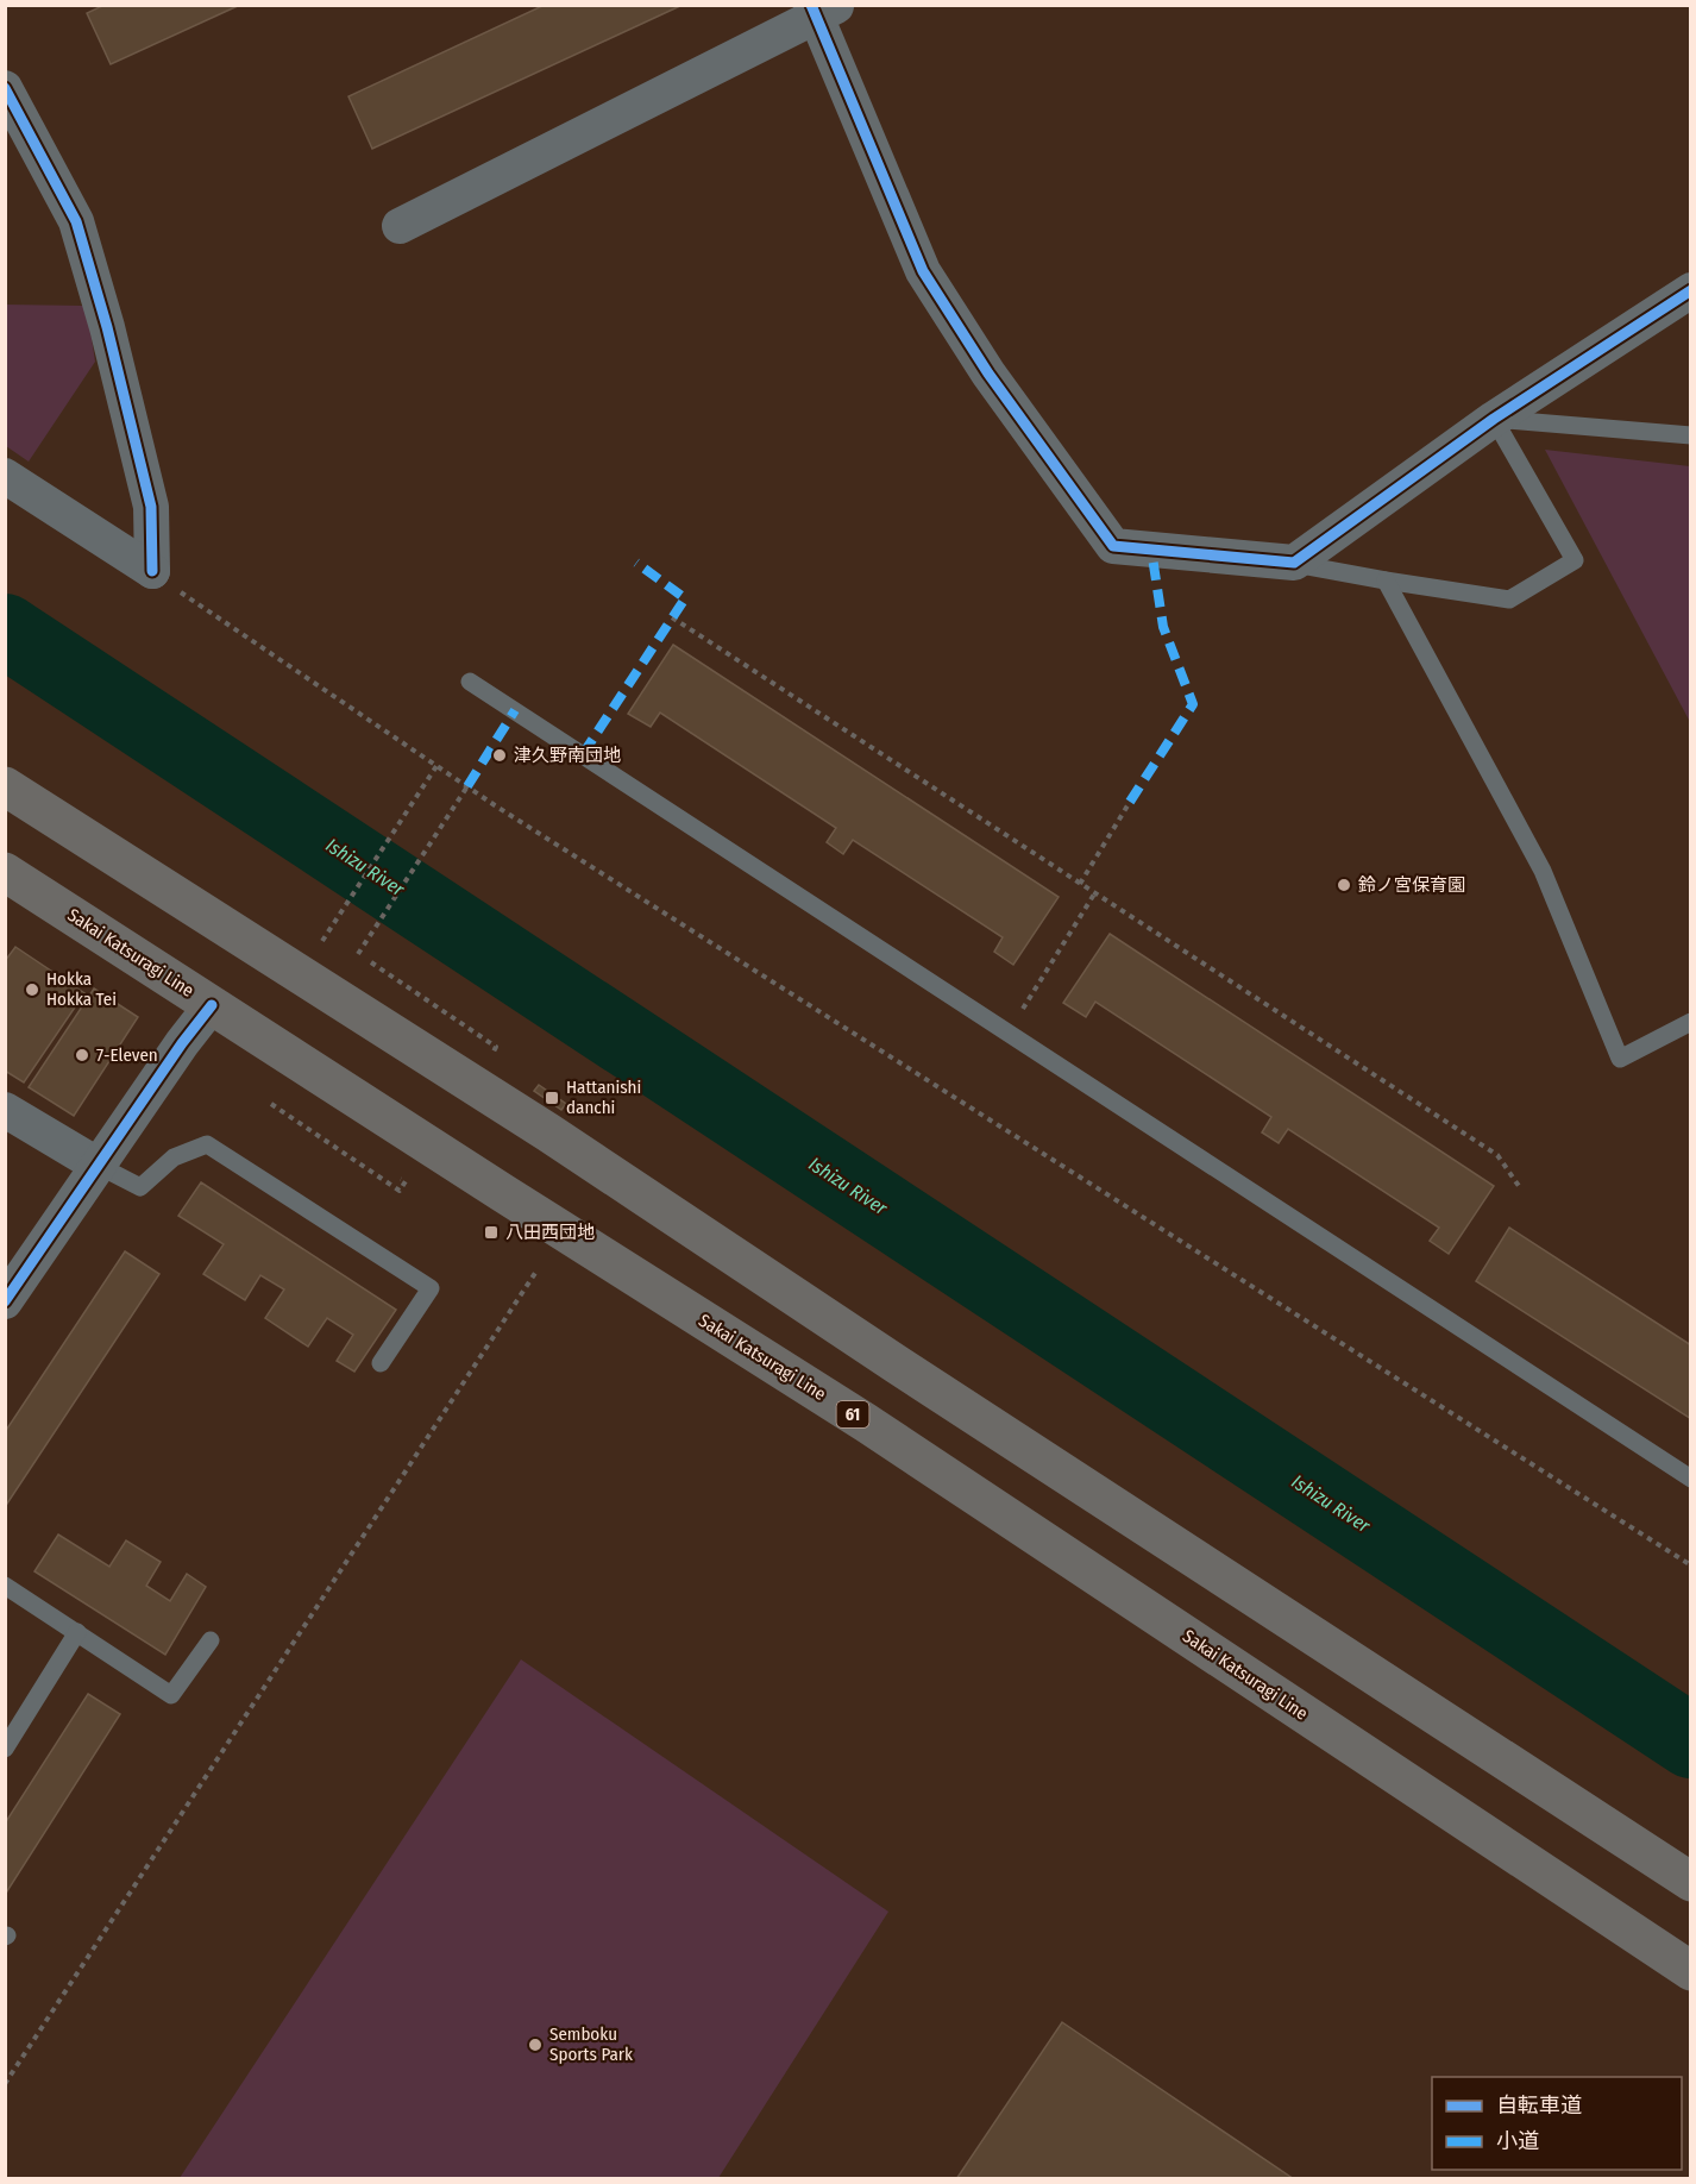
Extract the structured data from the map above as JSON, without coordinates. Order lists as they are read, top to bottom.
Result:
{
  "streets": {
    "main road": ["Sakai Katsuragi Line", "61"]
  },
  "water": ["Ishizu River"],
  "places": {
    "other": [
      "津久野南団地",
      "鈴ノ宮保育園",
      "Hokka Hokka Tei",
      "7-Eleven",
      "Semboku Sports Park"
    ],
    "transit": ["Hattanishi danchi", "八田西団地"]
  },
  "legend": ["自転車道", "小道"]
}
